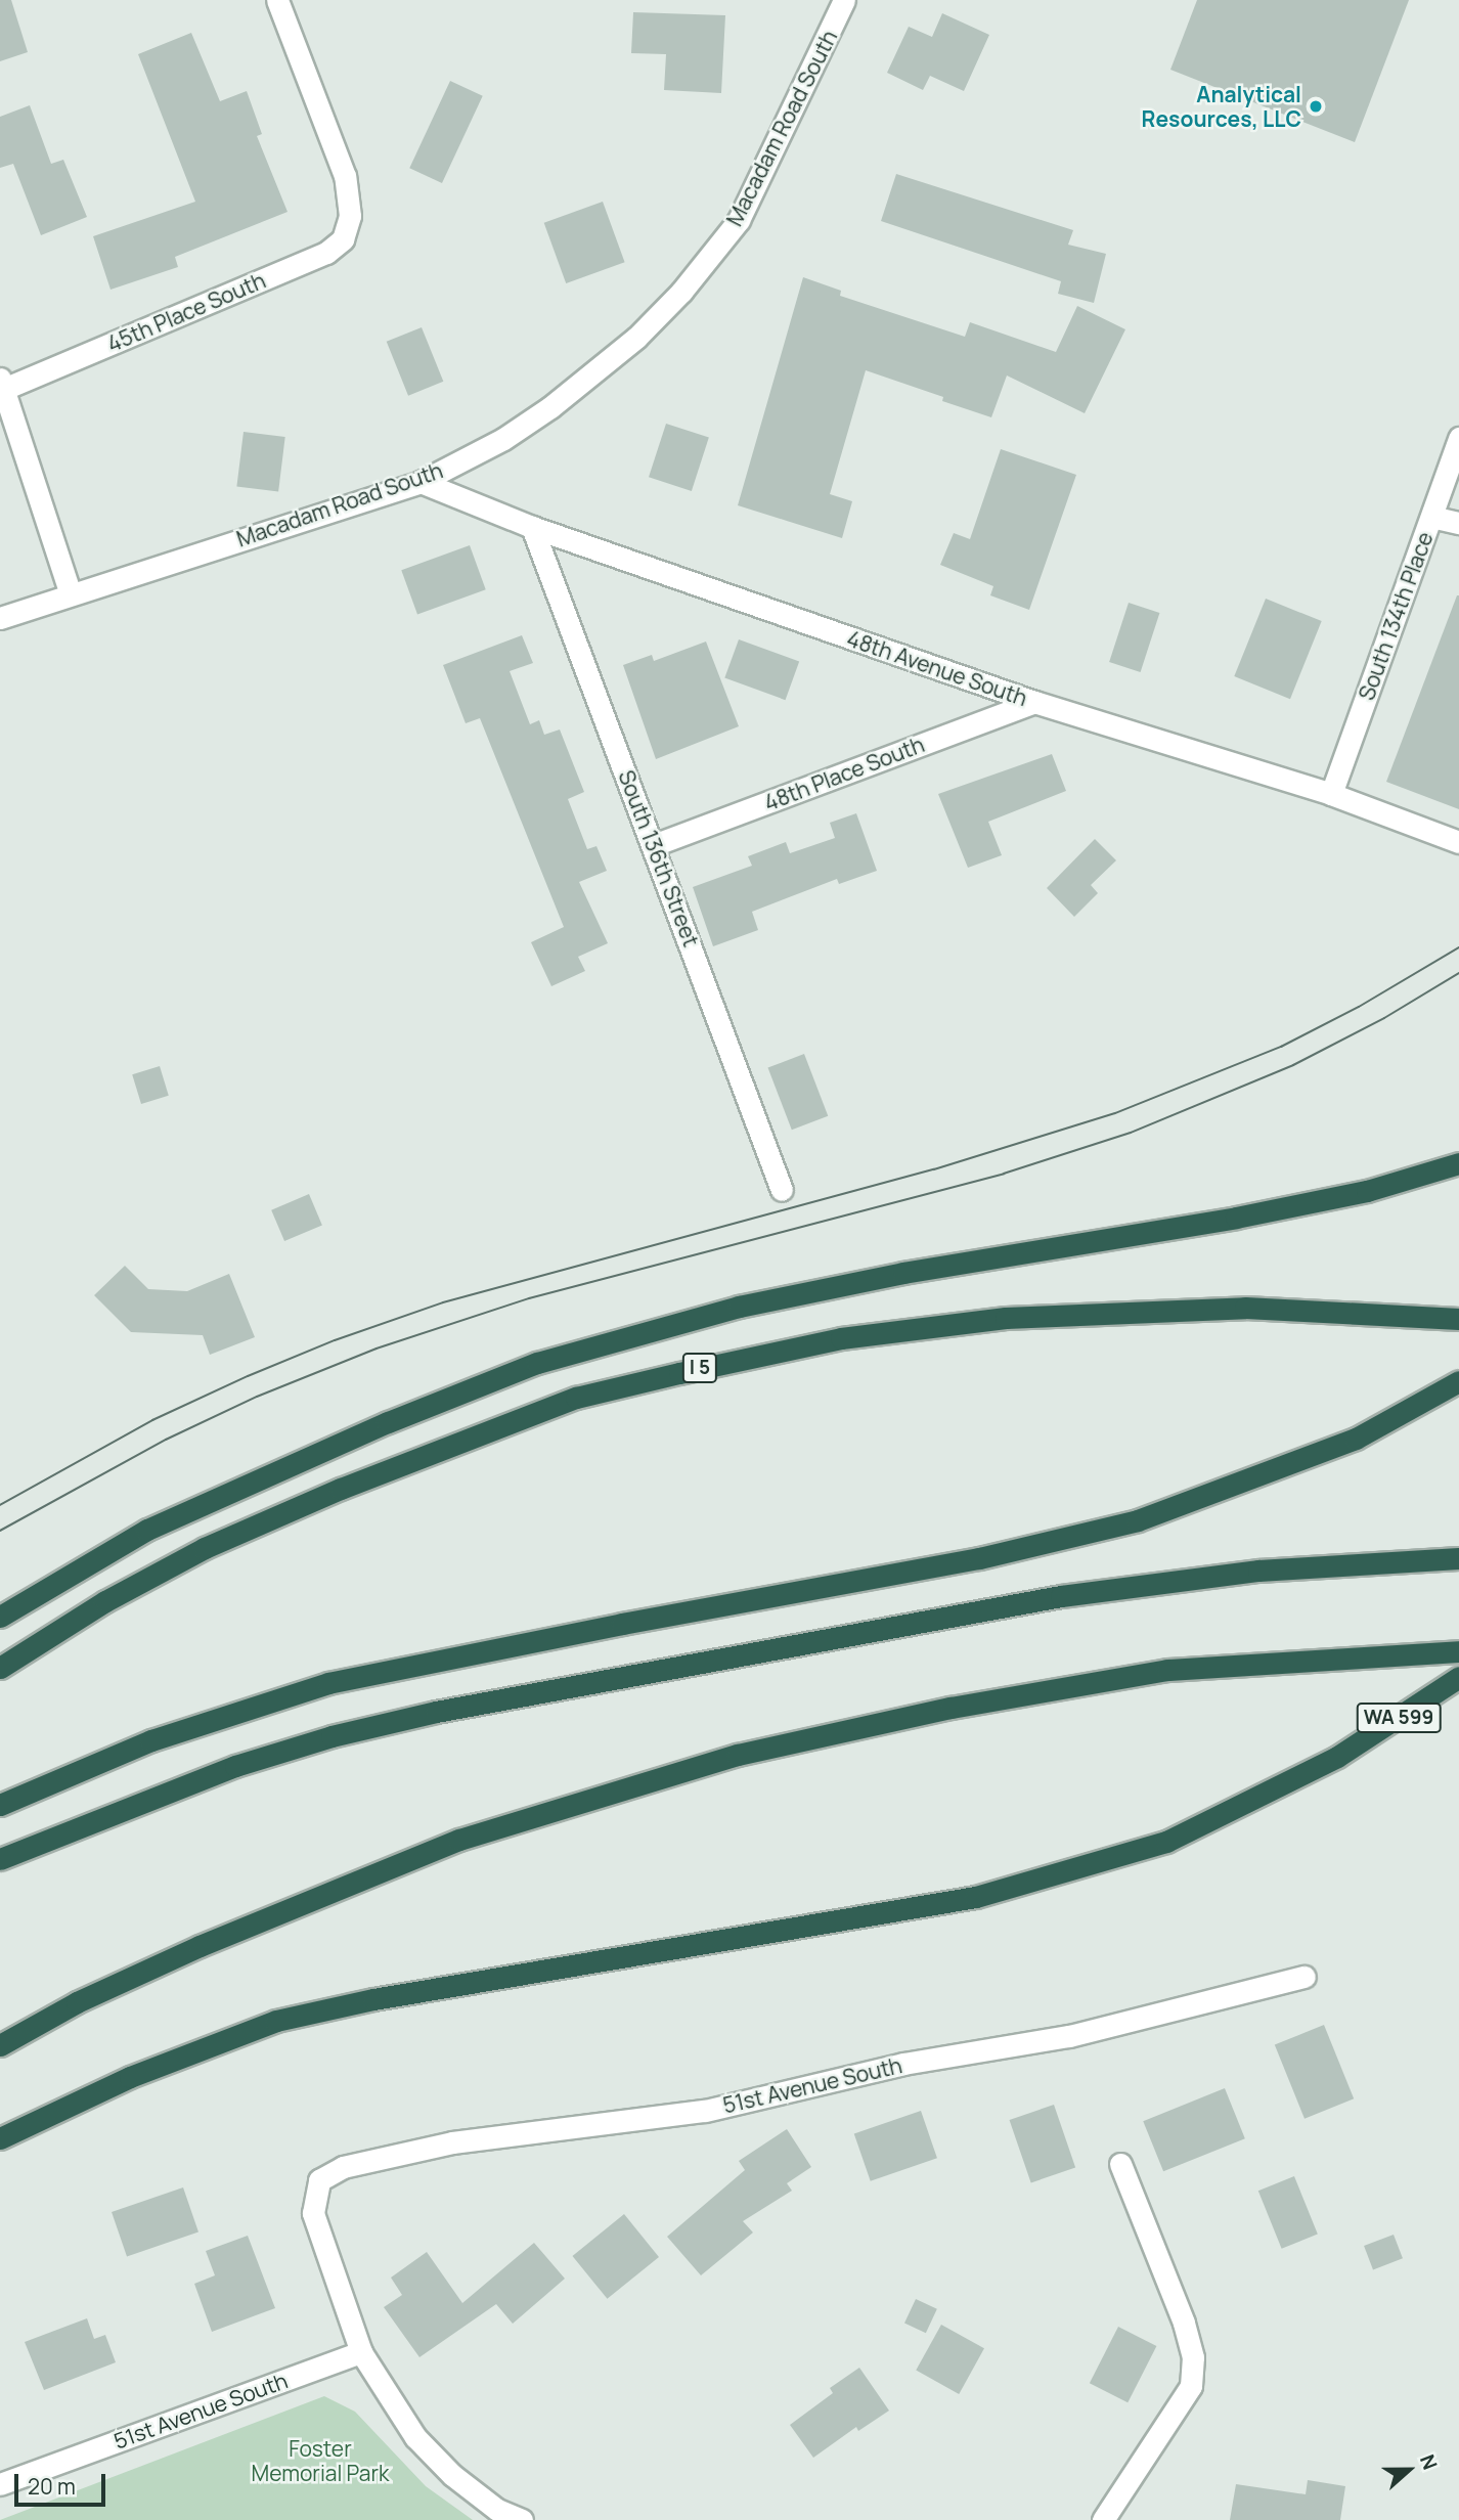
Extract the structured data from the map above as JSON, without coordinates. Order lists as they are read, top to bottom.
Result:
{
  "streets": {
    "highway": ["I 5", "WA 599"],
    "street": [
      "Macadam Road South",
      "45th Place South",
      "South 134th Place",
      "48th Avenue South",
      "48th Place South",
      "South 136th Street",
      "51st Avenue South"
    ]
  },
  "crossings": [
    ["Macadam Road South", "48th Avenue South"],
    ["South 134th Place", "48th Avenue South"],
    ["48th Avenue South", "48th Place South"],
    ["48th Avenue South", "South 136th Street"],
    ["48th Place South", "South 136th Street"]
  ],
  "parks": ["Foster Memorial Park"],
  "places": ["Analytical Resources, LLC"],
  "scale_bar": "20 m",
  "north": "right"
}
